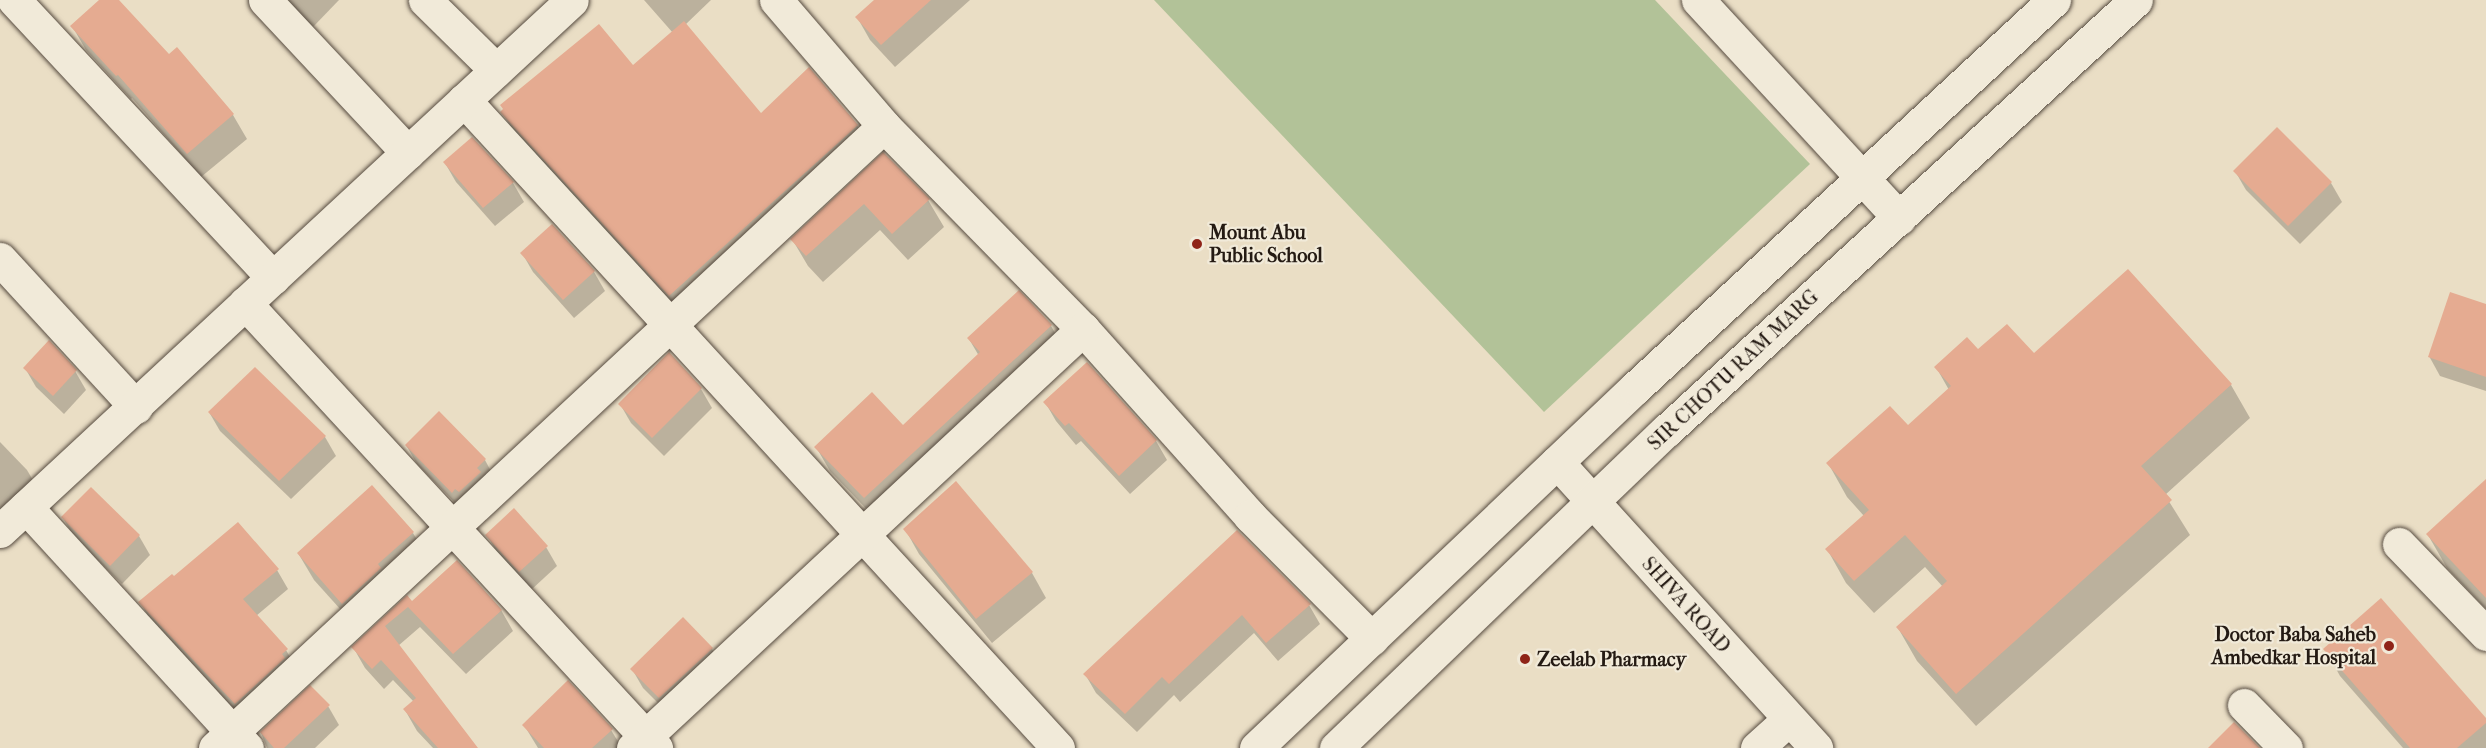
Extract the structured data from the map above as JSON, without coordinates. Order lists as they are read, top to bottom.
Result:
{
  "streets": {
    "street": ["SIR CHOTU RAM MARG", "SHIVA ROAD"]
  },
  "crossings": [
    ["SIR CHOTU RAM MARG", "SHIVA ROAD"]
  ],
  "places": ["Mount Abu Public School", "Doctor Baba Saheb Ambedkar Hospital", "Zeelab Pharmacy"]
}
